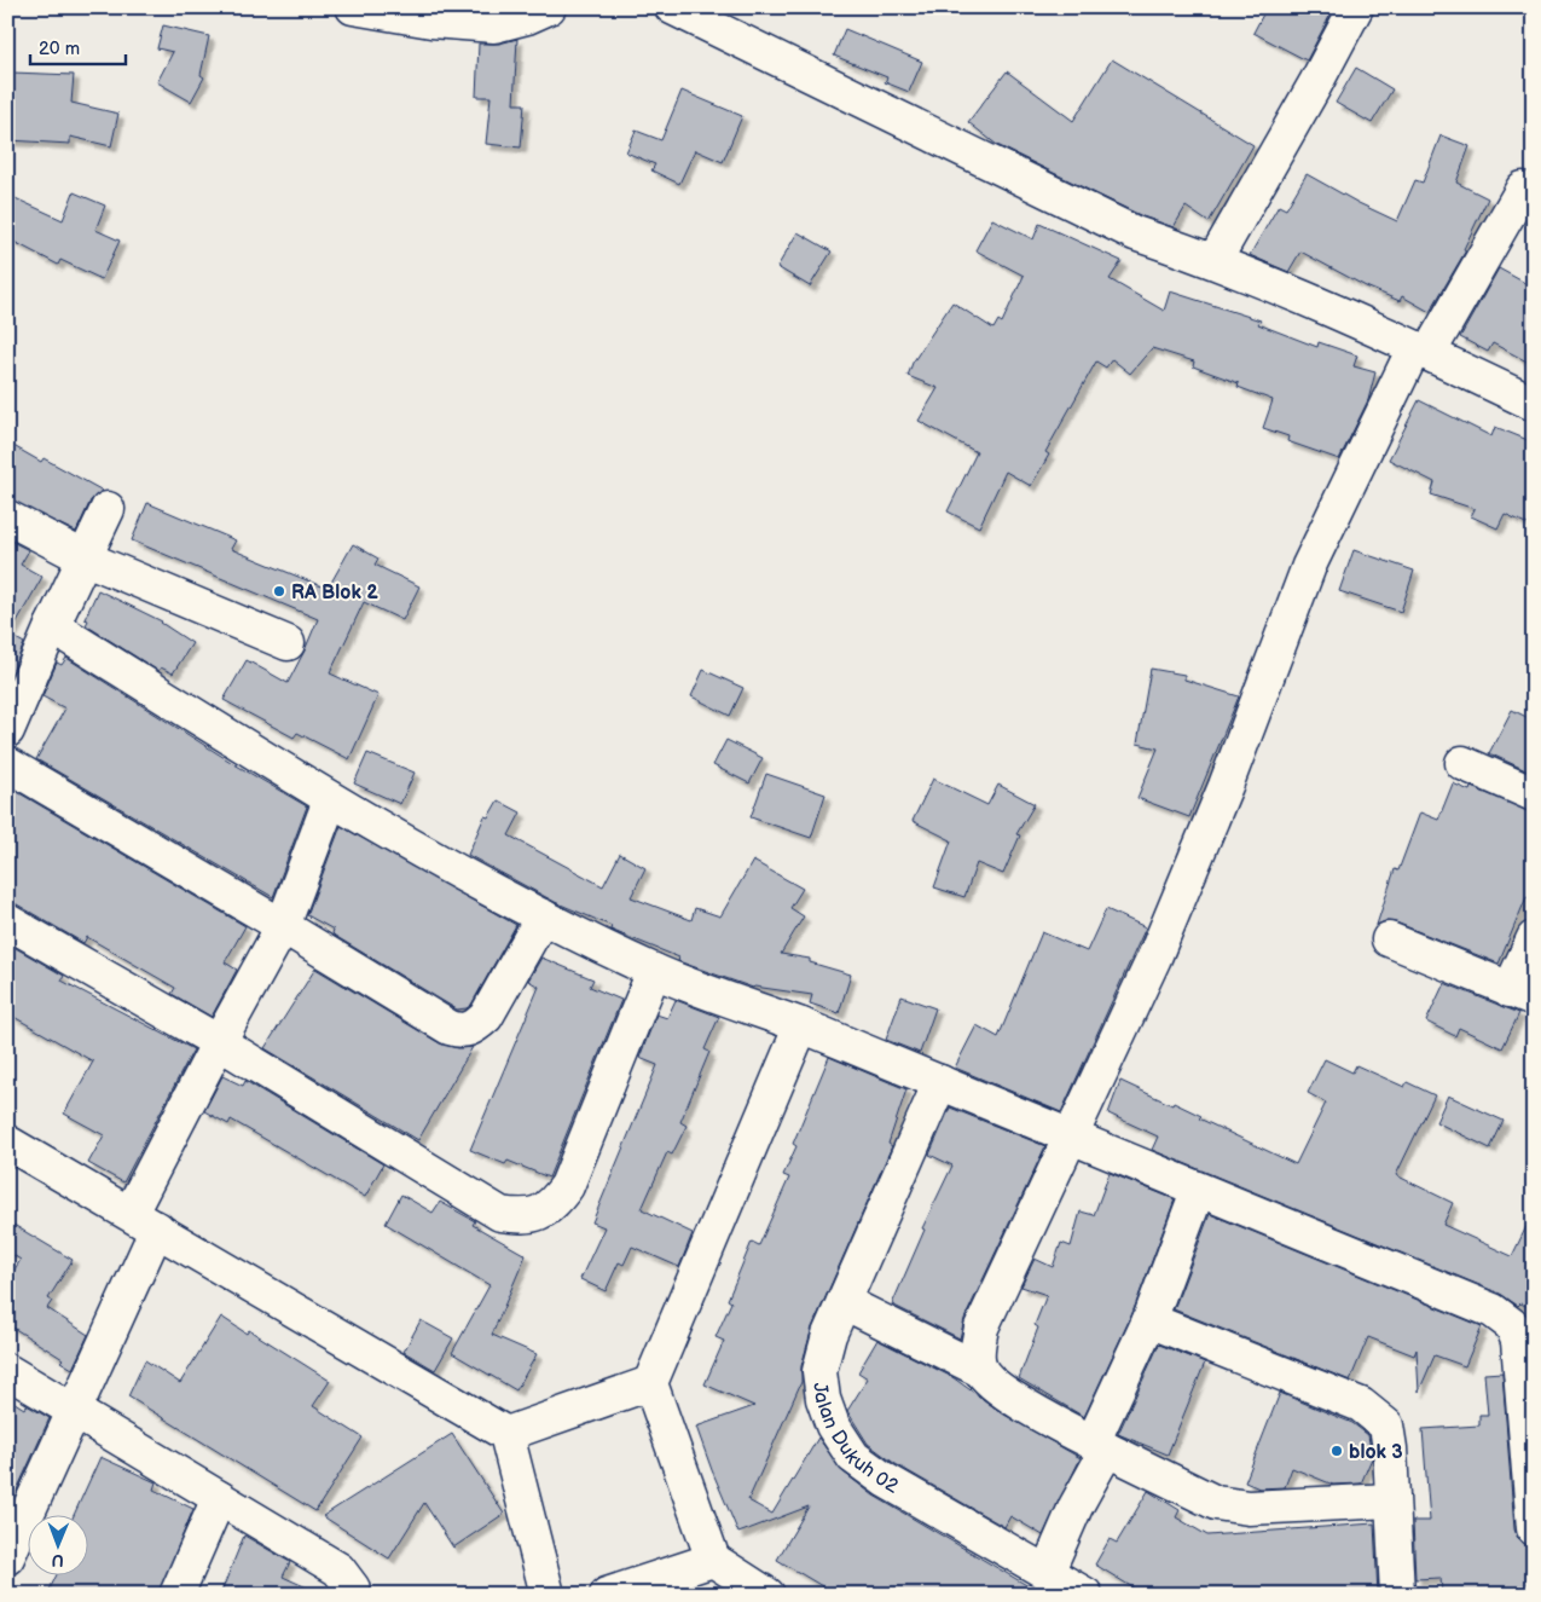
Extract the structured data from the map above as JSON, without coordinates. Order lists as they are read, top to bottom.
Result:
{
  "streets": {
    "street": ["Jalan Dukuh 02"]
  },
  "places": ["RA Blok 2", "blok 3"],
  "scale_bar": "20 m",
  "north": "bottom"
}
